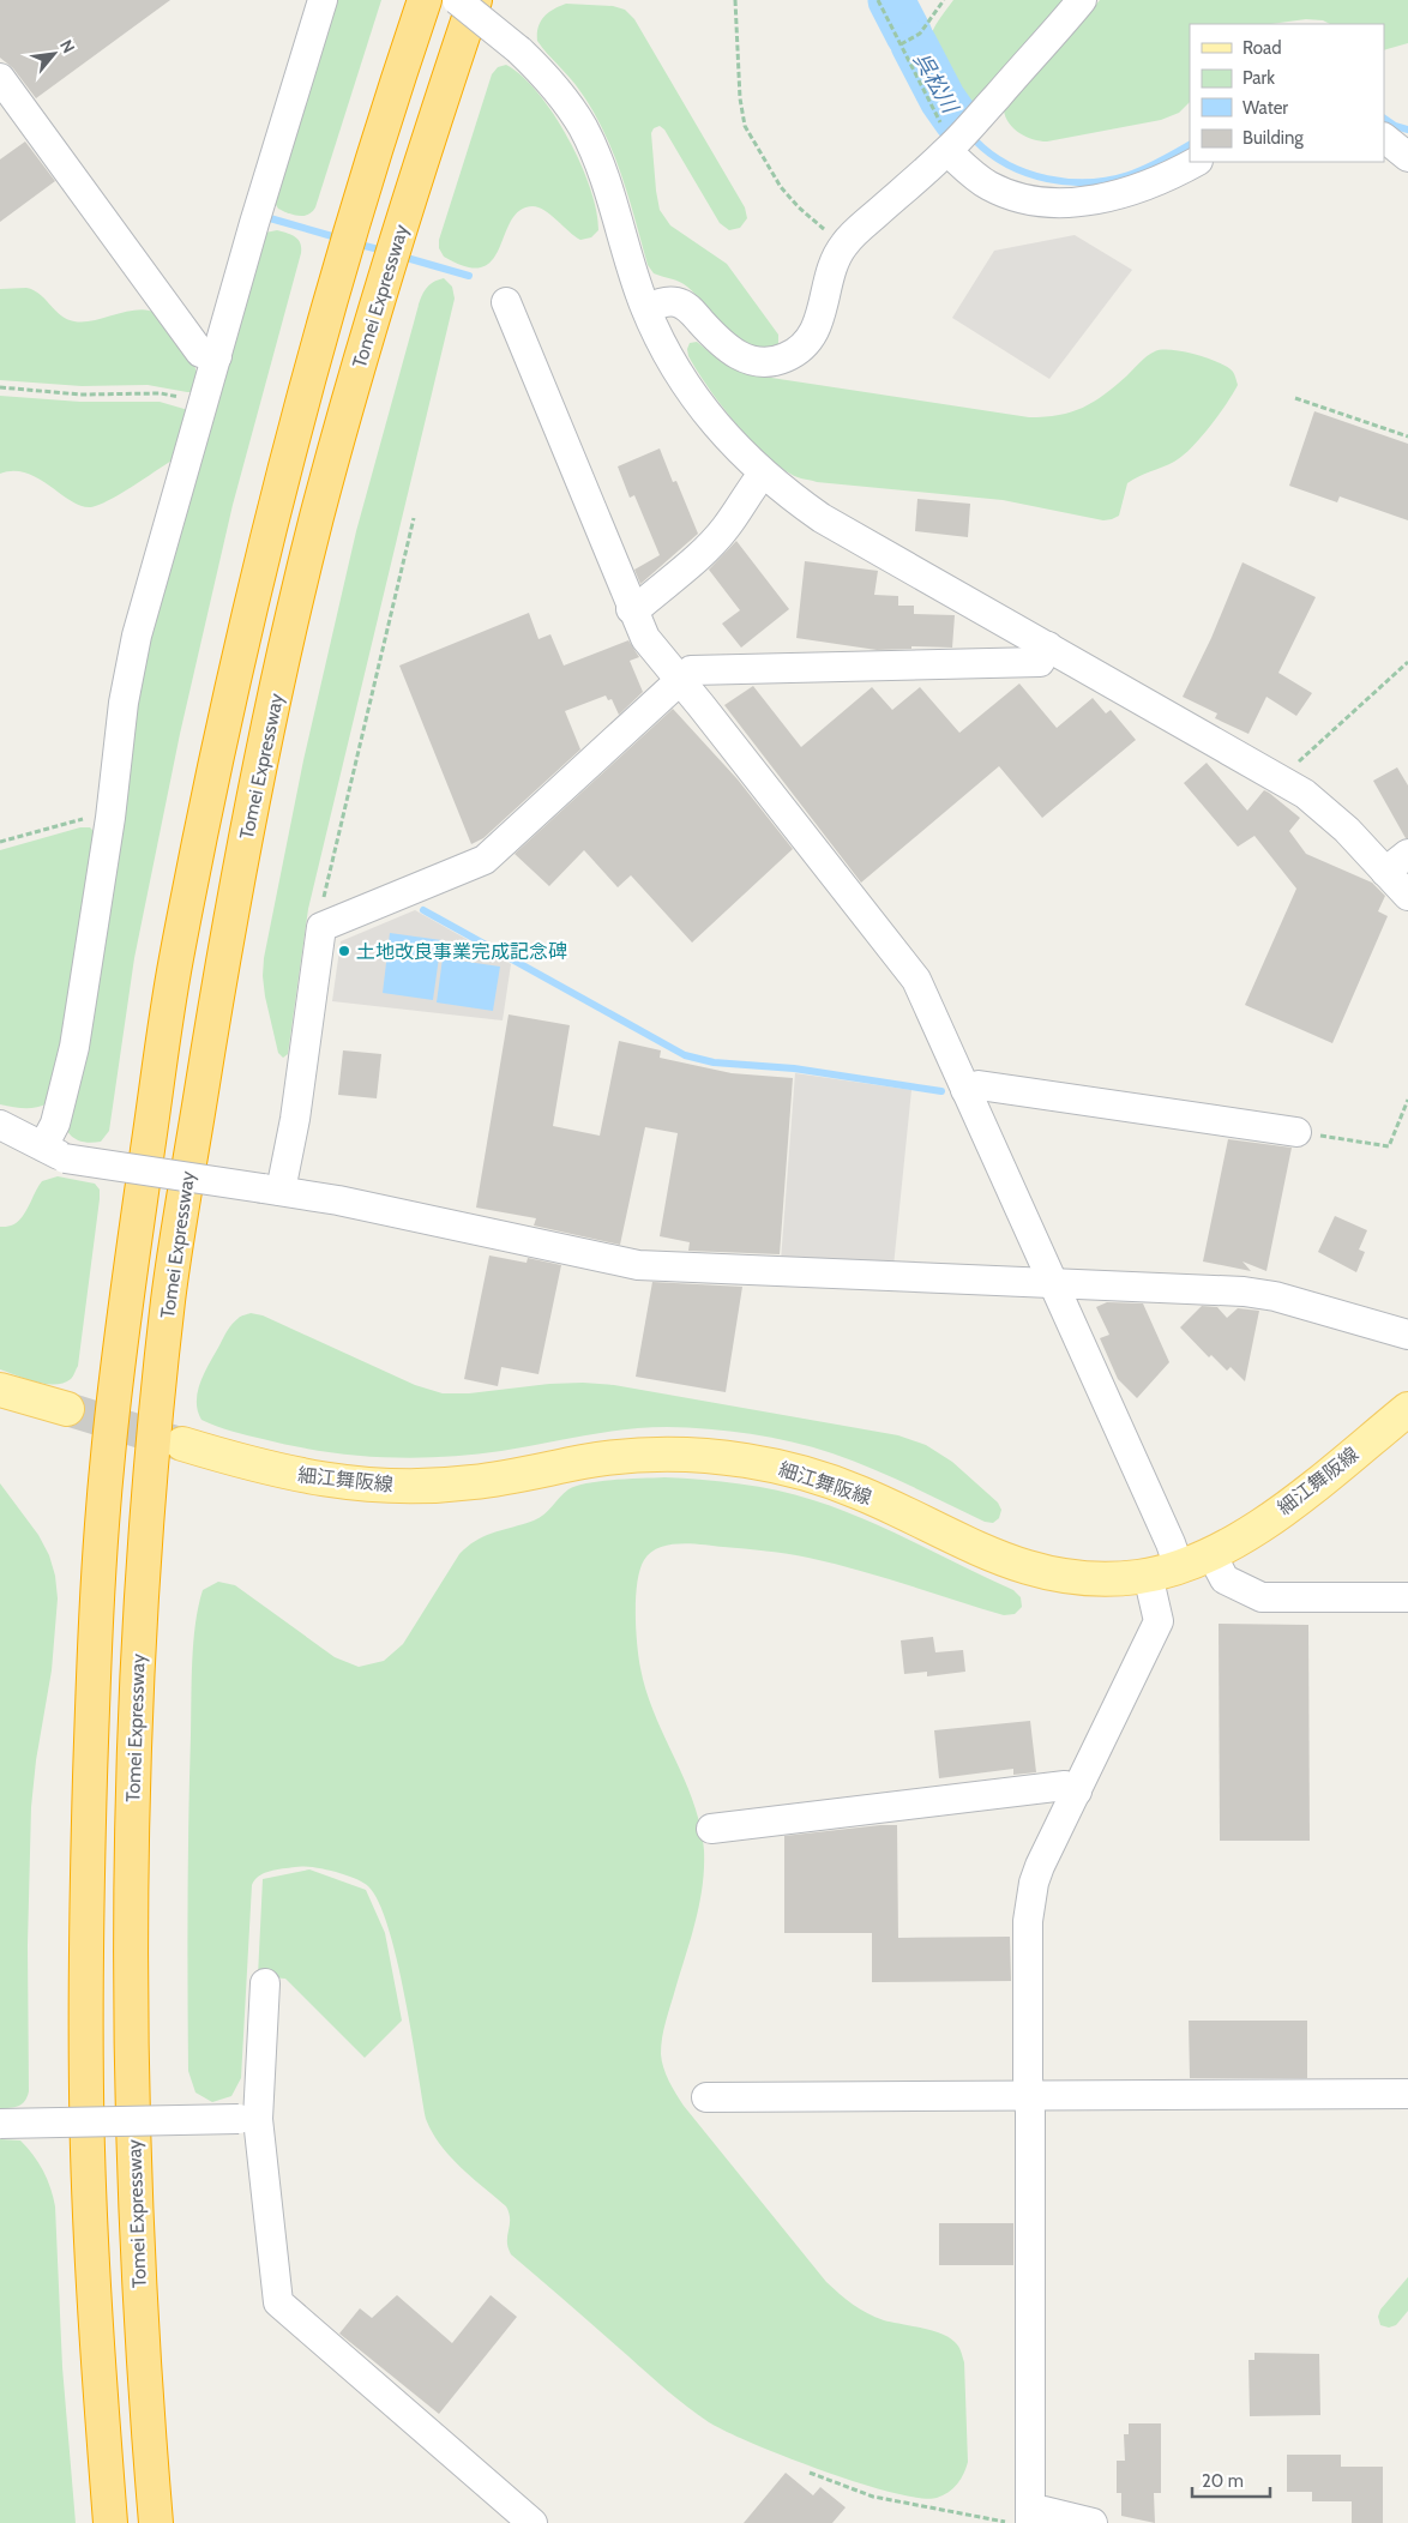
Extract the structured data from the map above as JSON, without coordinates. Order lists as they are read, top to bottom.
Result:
{
  "streets": {
    "highway": ["Tomei Expressway"],
    "main road": ["細江舞阪線"]
  },
  "water": ["呉松川"],
  "places": ["土地改良事業完成記念碑"],
  "legend": [
    "Road",
    "Park",
    "Water",
    "Building"
  ],
  "scale_bar": "20 m",
  "north": "top right"
}
